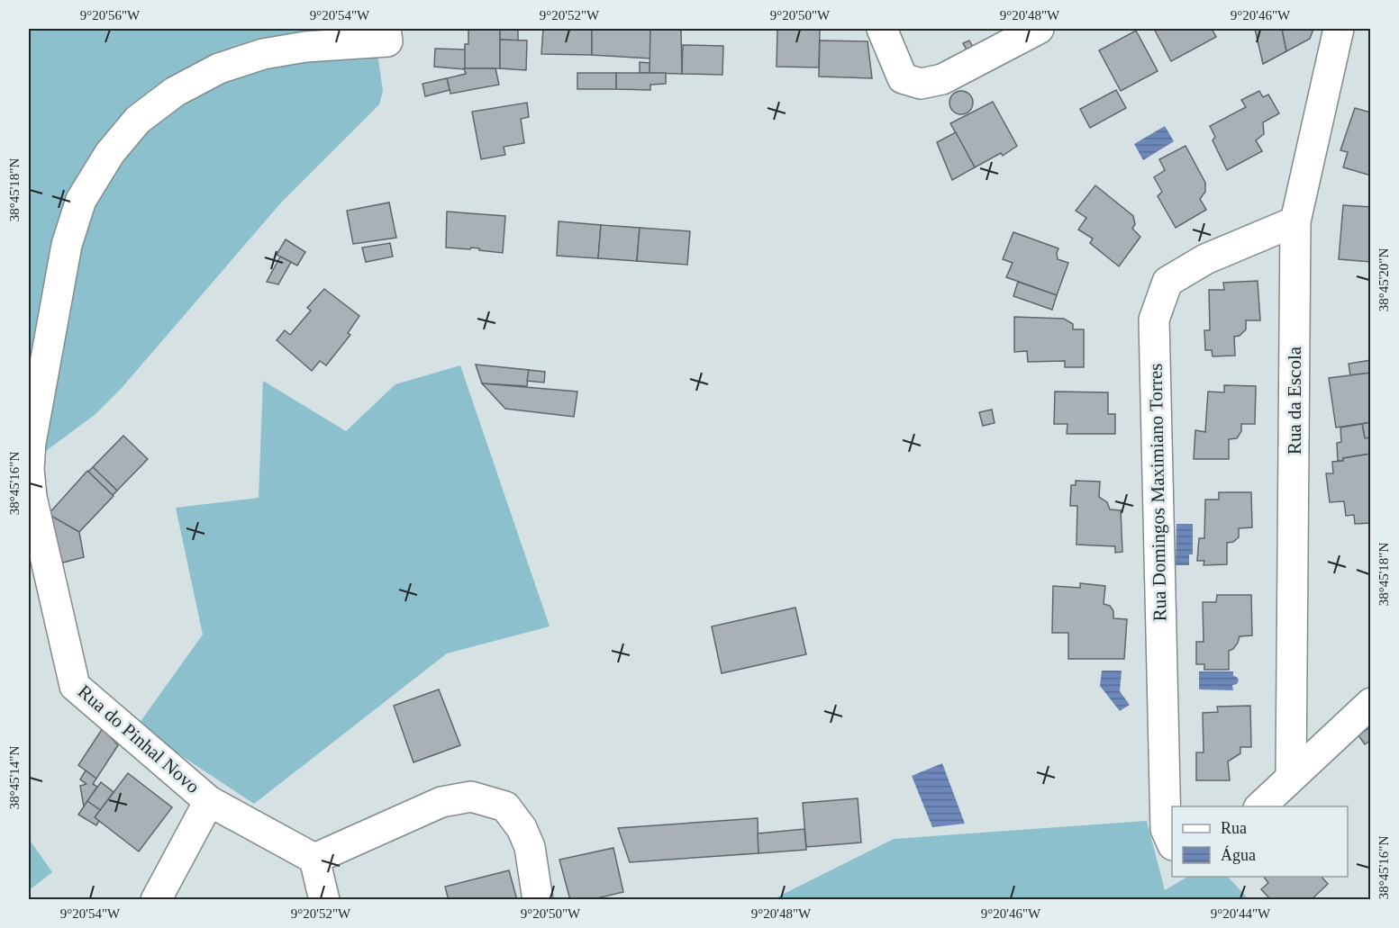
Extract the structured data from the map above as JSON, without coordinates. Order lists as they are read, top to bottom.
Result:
{
  "streets": {
    "street": ["Rua da Escola", "Rua Domingos Maximiano Torres", "Rua do Pinhal Novo"]
  },
  "crossings": [
    ["Rua da Escola", "Rua Domingos Maximiano Torres"]
  ],
  "legend": ["Rua", "Água"],
  "coordinates": [
    "9°20'56\"W",
    "9°20'54\"W",
    "9°20'52\"W",
    "9°20'50\"W",
    "9°20'48\"W",
    "9°20'46\"W",
    "38°45'18\"N",
    "38°45'20\"N",
    "38°45'16\"N",
    "38°45'14\"N",
    "9°20'44\"W"
  ]
}
